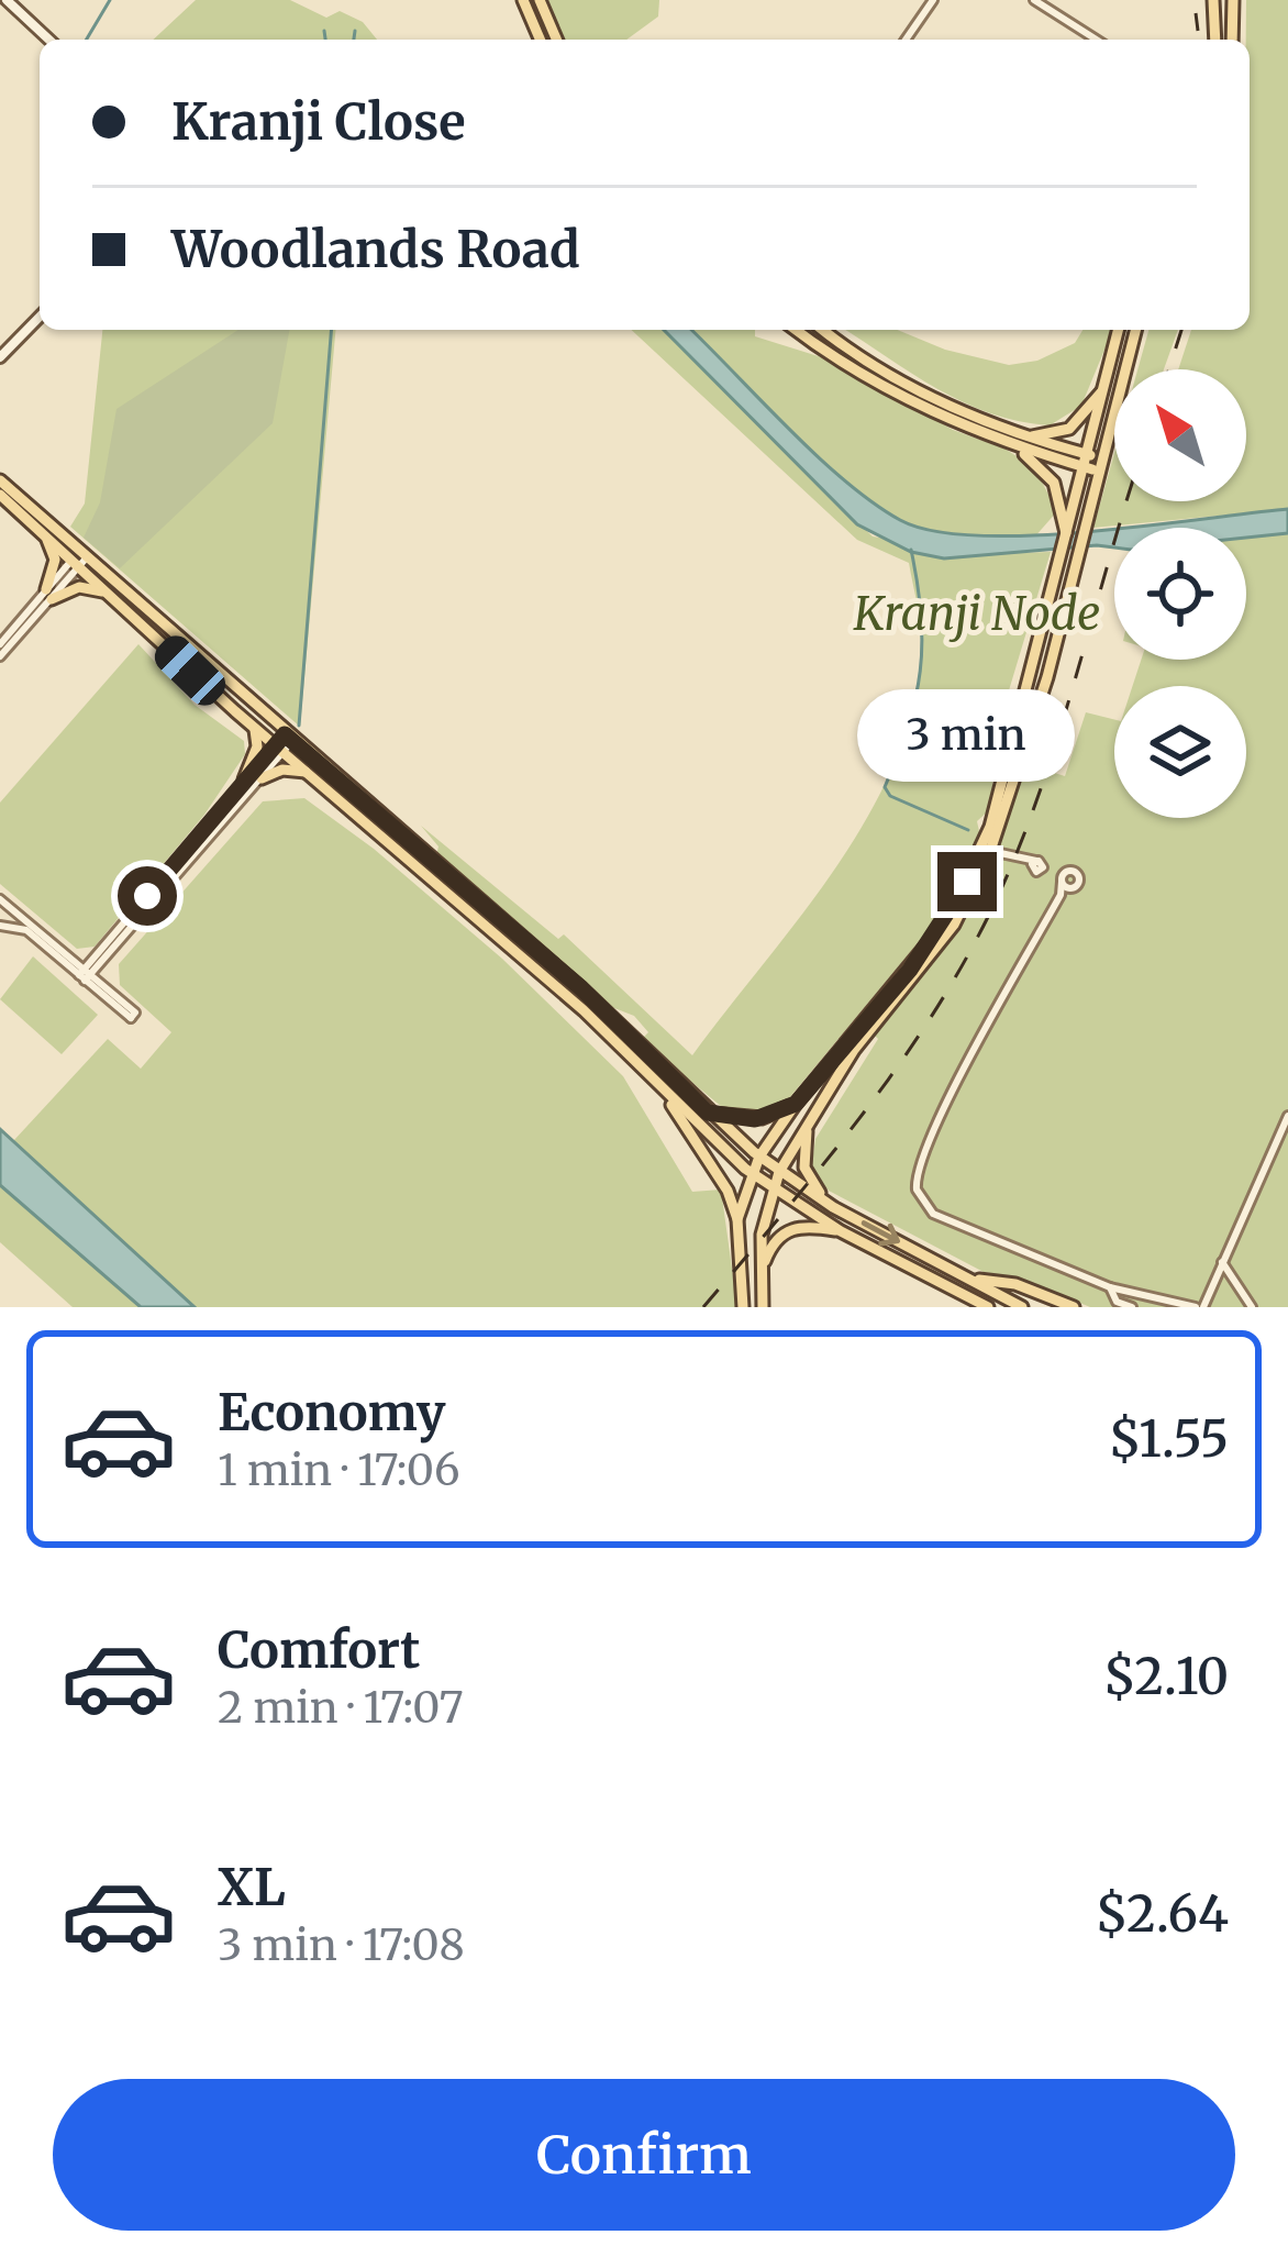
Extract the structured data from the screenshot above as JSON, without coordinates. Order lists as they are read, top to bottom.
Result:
{
  "parks": ["Kranji Node"],
  "north": "top left",
  "page": {
    "banner": ["Kranji Close", "Woodlands Road"],
    "bubble": "3 min",
    "list": [
      {
        "name": "Economy",
        "note": "1 min · 17:06",
        "value": "$1.55"
      },
      {
        "name": "Comfort",
        "note": "2 min · 17:07",
        "value": "$2.10"
      },
      {
        "name": "XL",
        "note": "3 min · 17:08",
        "value": "$2.64"
      }
    ],
    "buttons": "Confirm"
  }
}
